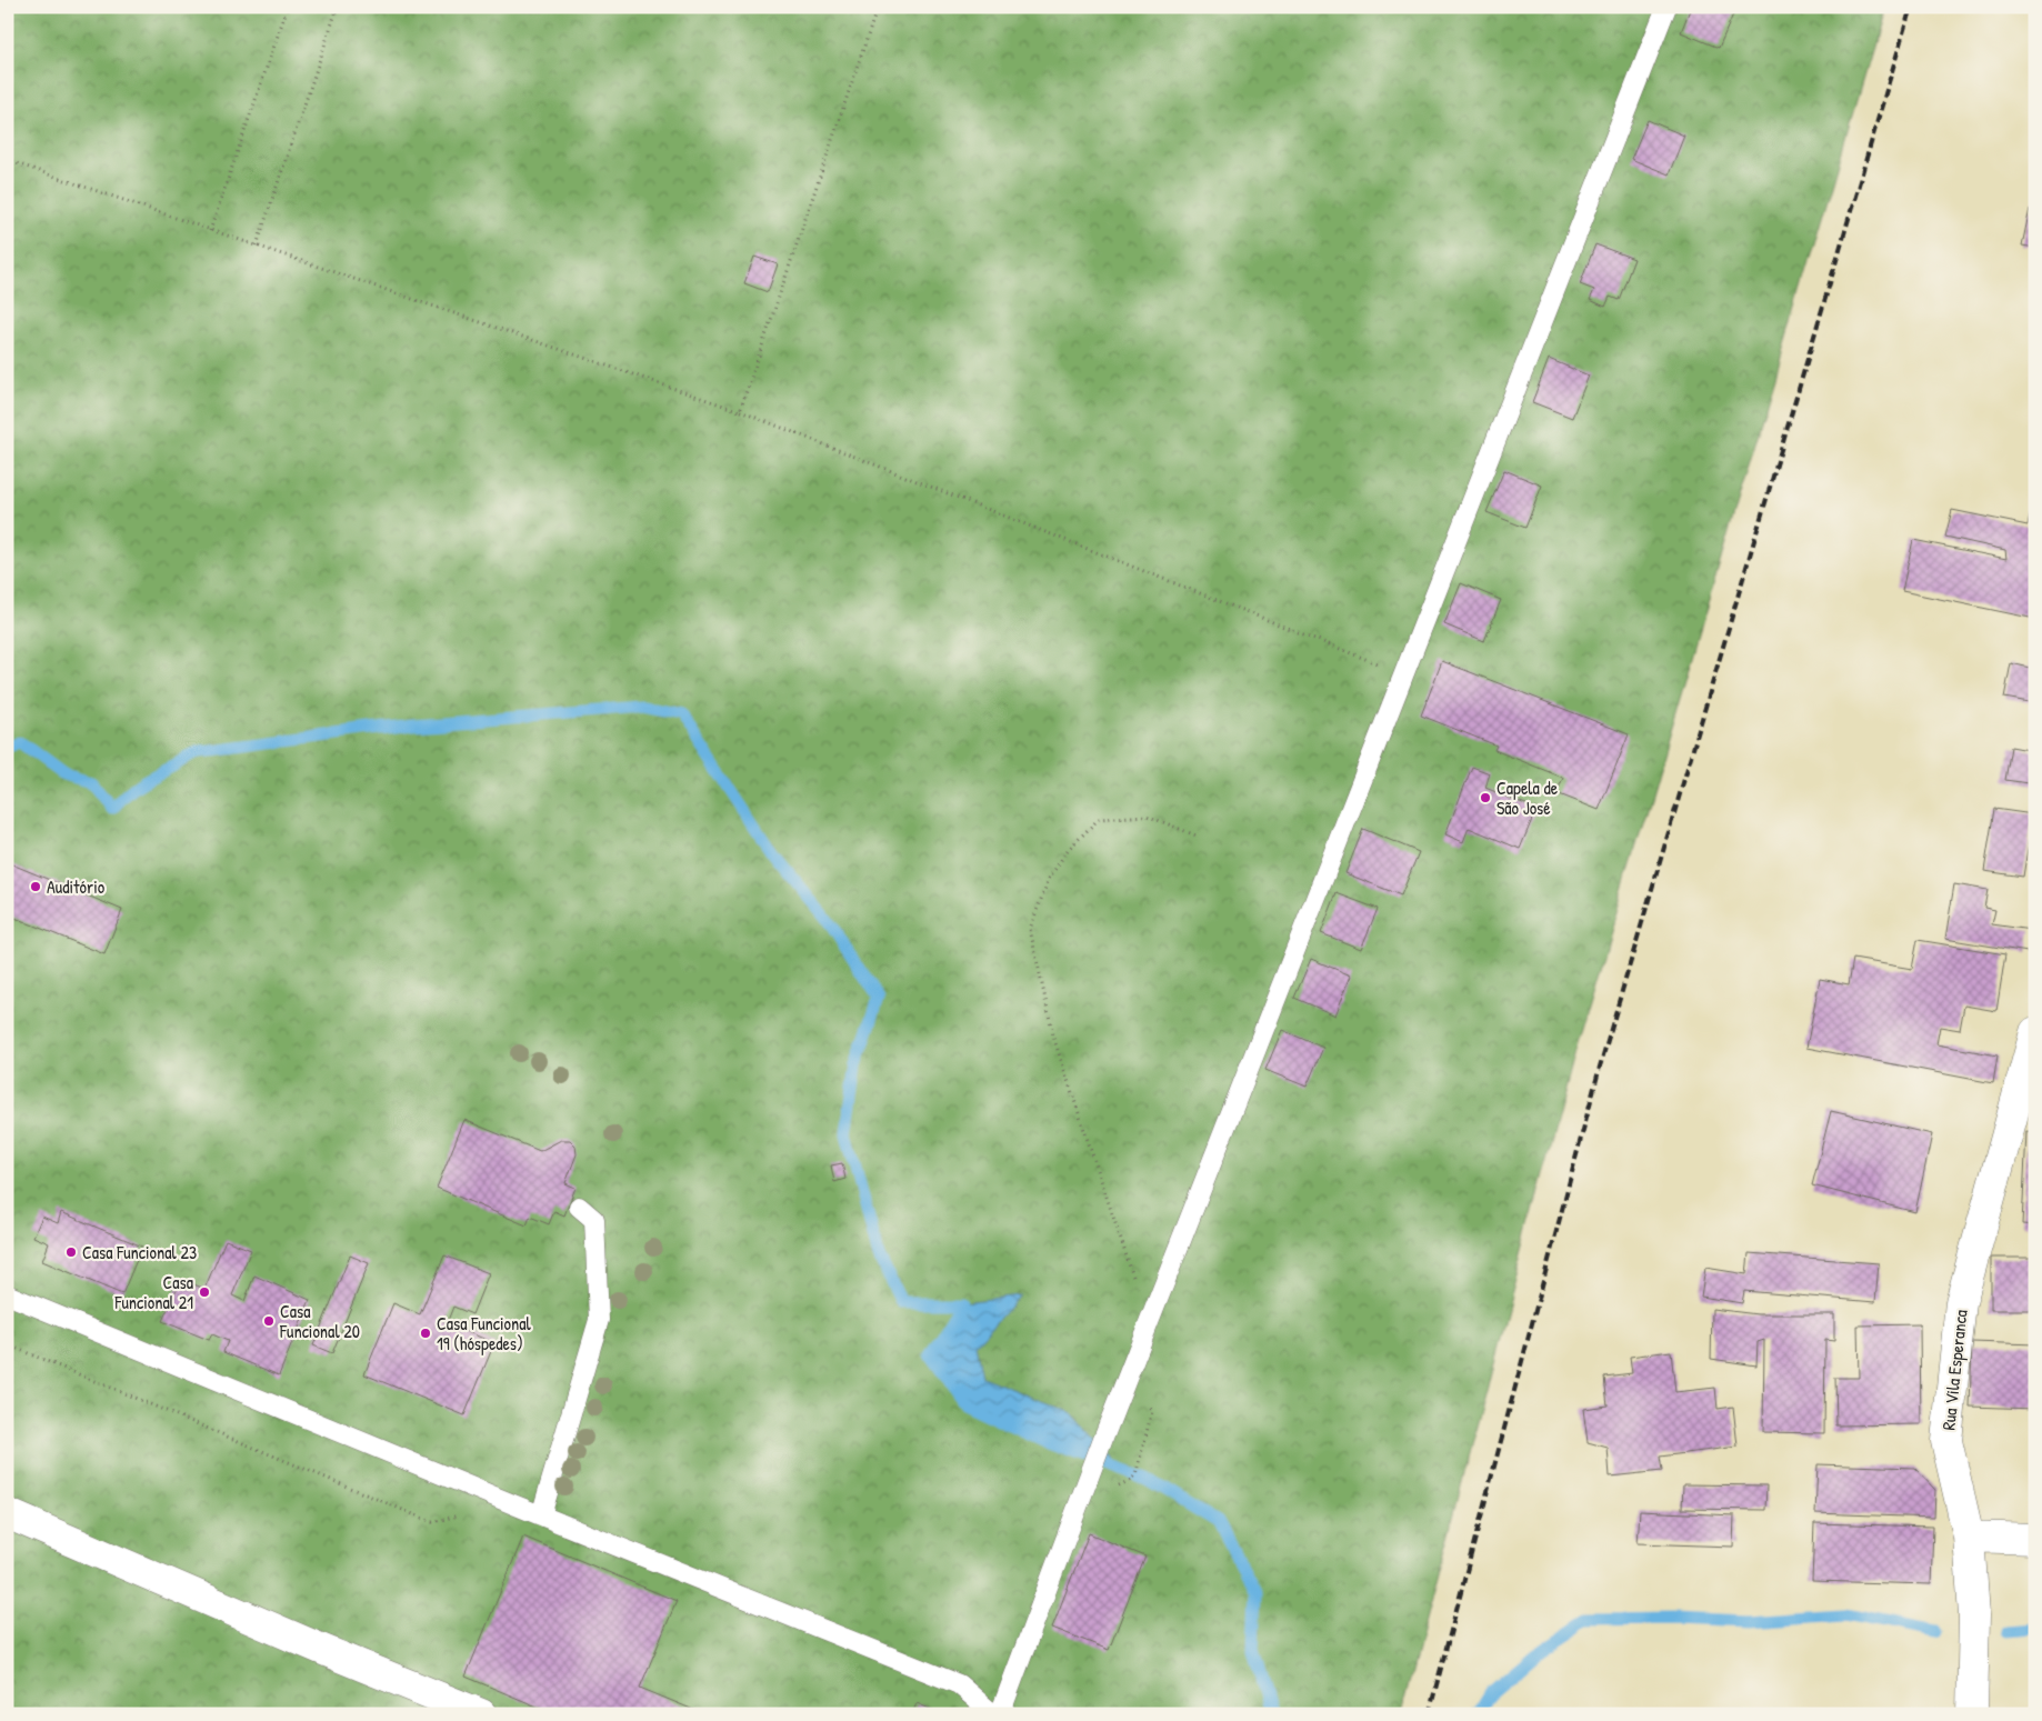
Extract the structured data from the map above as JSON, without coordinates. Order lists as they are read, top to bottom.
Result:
{
  "streets": {
    "street": ["Rua Vila Esperanca"]
  },
  "places": [
    "Capela de São José",
    "Auditório",
    "Casa Funcional 23",
    "Casa Funcional 21",
    "Casa Funcional 20",
    "Casa Funcional 19 (hóspedes)"
  ]
}
